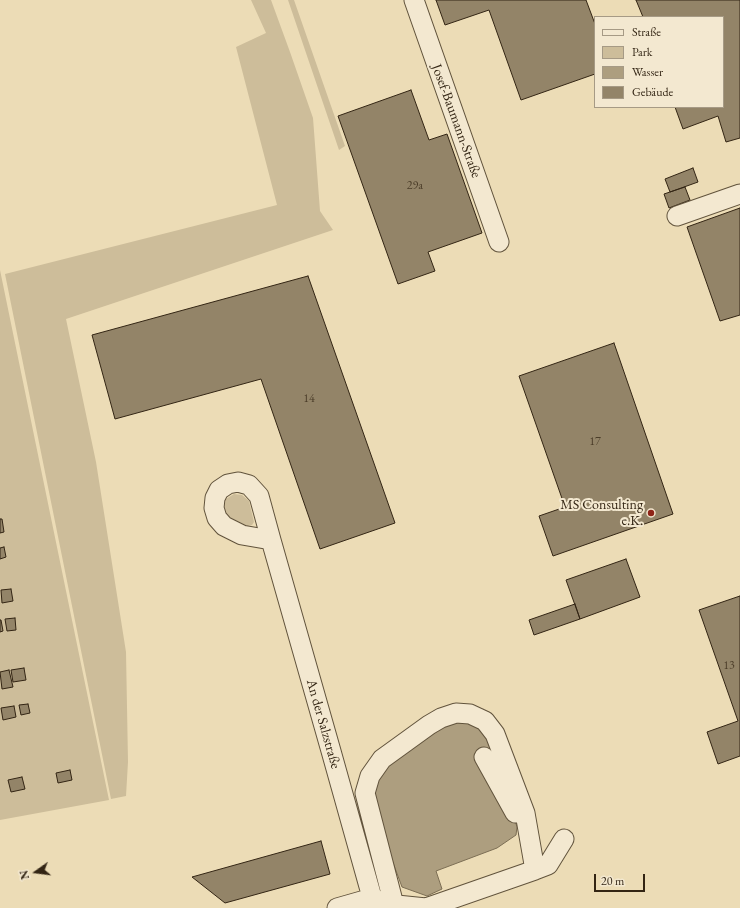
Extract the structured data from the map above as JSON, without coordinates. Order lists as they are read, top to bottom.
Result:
{
  "streets": {
    "street": ["Josef-Baumann-Straße", "An der Salzstraße"]
  },
  "places": ["MS Consulting e.K."],
  "house_numbers": [
    "29a",
    "14",
    "17",
    "13"
  ],
  "legend": [
    "Straße",
    "Park",
    "Wasser",
    "Gebäude"
  ],
  "scale_bar": "20 m",
  "north": "left"
}
